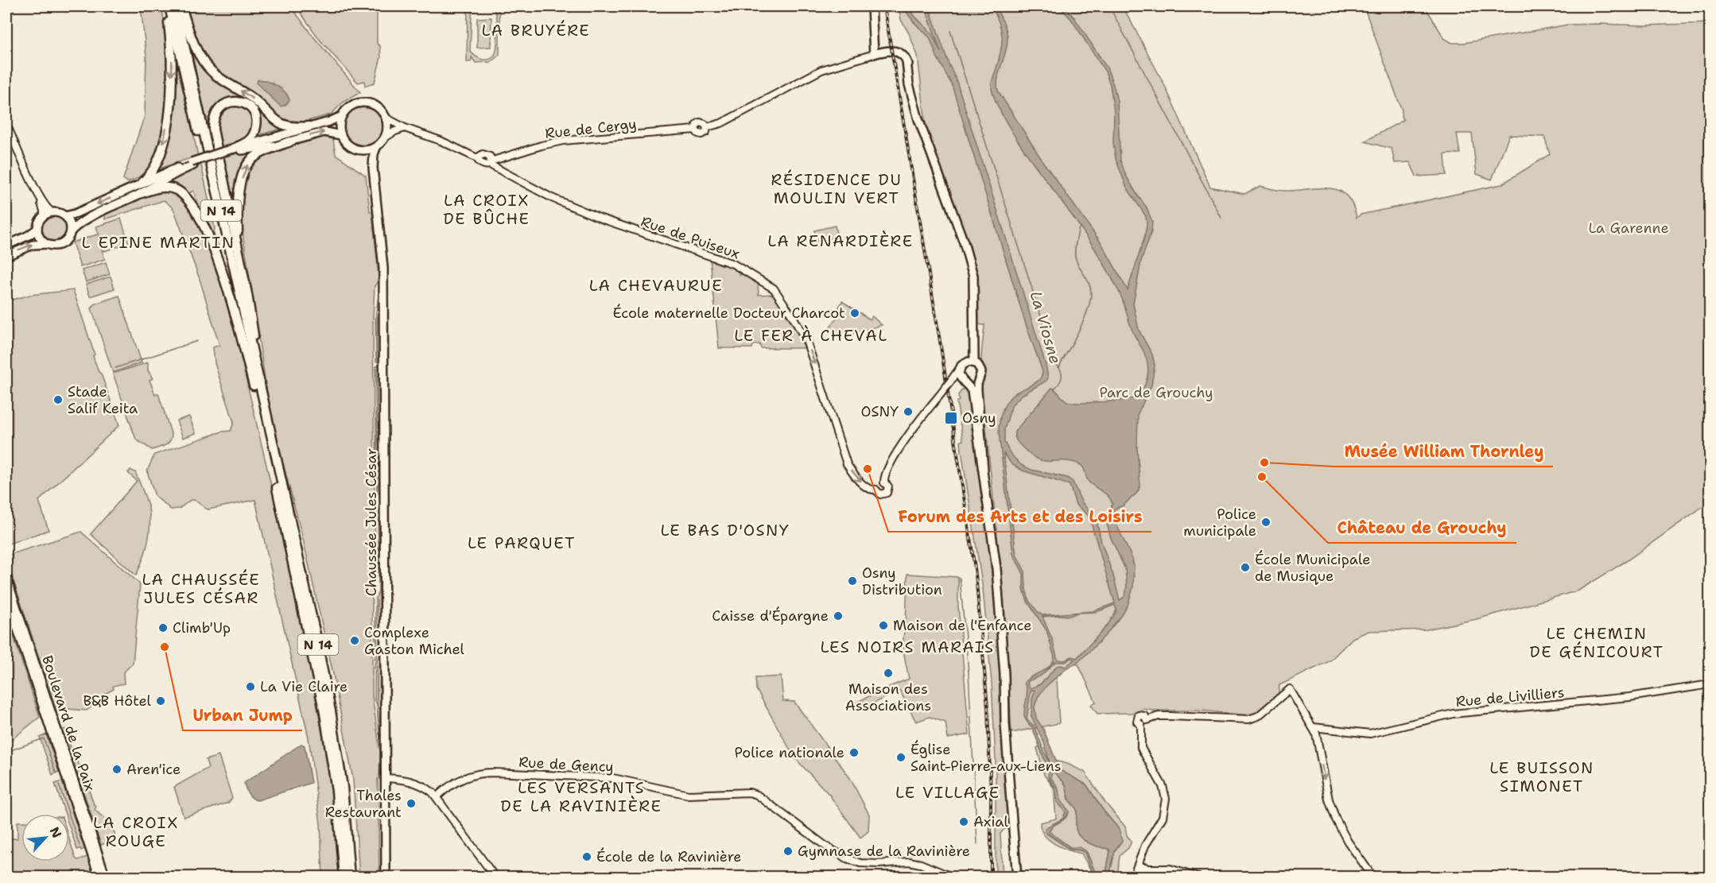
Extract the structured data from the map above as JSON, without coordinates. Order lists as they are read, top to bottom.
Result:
{
  "streets": {
    "highway": ["N 14"],
    "main road": ["Chaussée Jules César", "Boulevard de la Paix"],
    "street": [
      "Rue de Cergy",
      "Rue de Puiseux",
      "Rue de Livilliers",
      "Rue de Gency"
    ]
  },
  "crossings": [
    ["Rue de Cergy", "Rue de Puiseux"]
  ],
  "one_way": ["Rue de Puiseux"],
  "districts": [
    "LA BRUYÉRE",
    "RÉSIDENCE DU MOULIN VERT",
    "LA CROIX DE BÛCHE",
    "LA RENARDIÈRE",
    "L EPINE MARTIN",
    "LA CHEVAURUE",
    "LE FER À CHEVAL",
    "LE BAS D'OSNY",
    "LE PARQUET",
    "LA CHAUSSÉE JULES CÉSAR",
    "LE CHEMIN DE GÉNICOURT",
    "LES NOIRS MARAIS",
    "LE BUISSON SIMONET",
    "LES VERSANTS DE LA RAVINIÈRE",
    "LE VILLAGE",
    "LA CROIX ROUGE"
  ],
  "water": ["La Viosne"],
  "parks": ["La Garenne", "Parc de Grouchy"],
  "places": {
    "other": [
      "École maternelle Docteur Charcot",
      "Stade Salif Keita",
      "OSNY",
      "Musée William Thornley",
      "Forum des Arts et des Loisirs",
      "Château de Grouchy",
      "Police municipale",
      "École Municipale de Musique",
      "Osny Distribution",
      "Caisse d'Épargne",
      "Maison de l'Enfance",
      "Climb'Up",
      "Complexe Gaston Michel",
      "Urban Jump",
      "Maison des Associations",
      "La Vie Claire",
      "B&B Hôtel",
      "Police nationale",
      "Église Saint-Pierre-aux-Liens",
      "Aren'ice",
      "Thales Restaurant",
      "Axial",
      "Gymnase de la Ravinière",
      "École de la Ravinière"
    ],
    "transit": ["Osny"]
  },
  "north": "top right"
}
